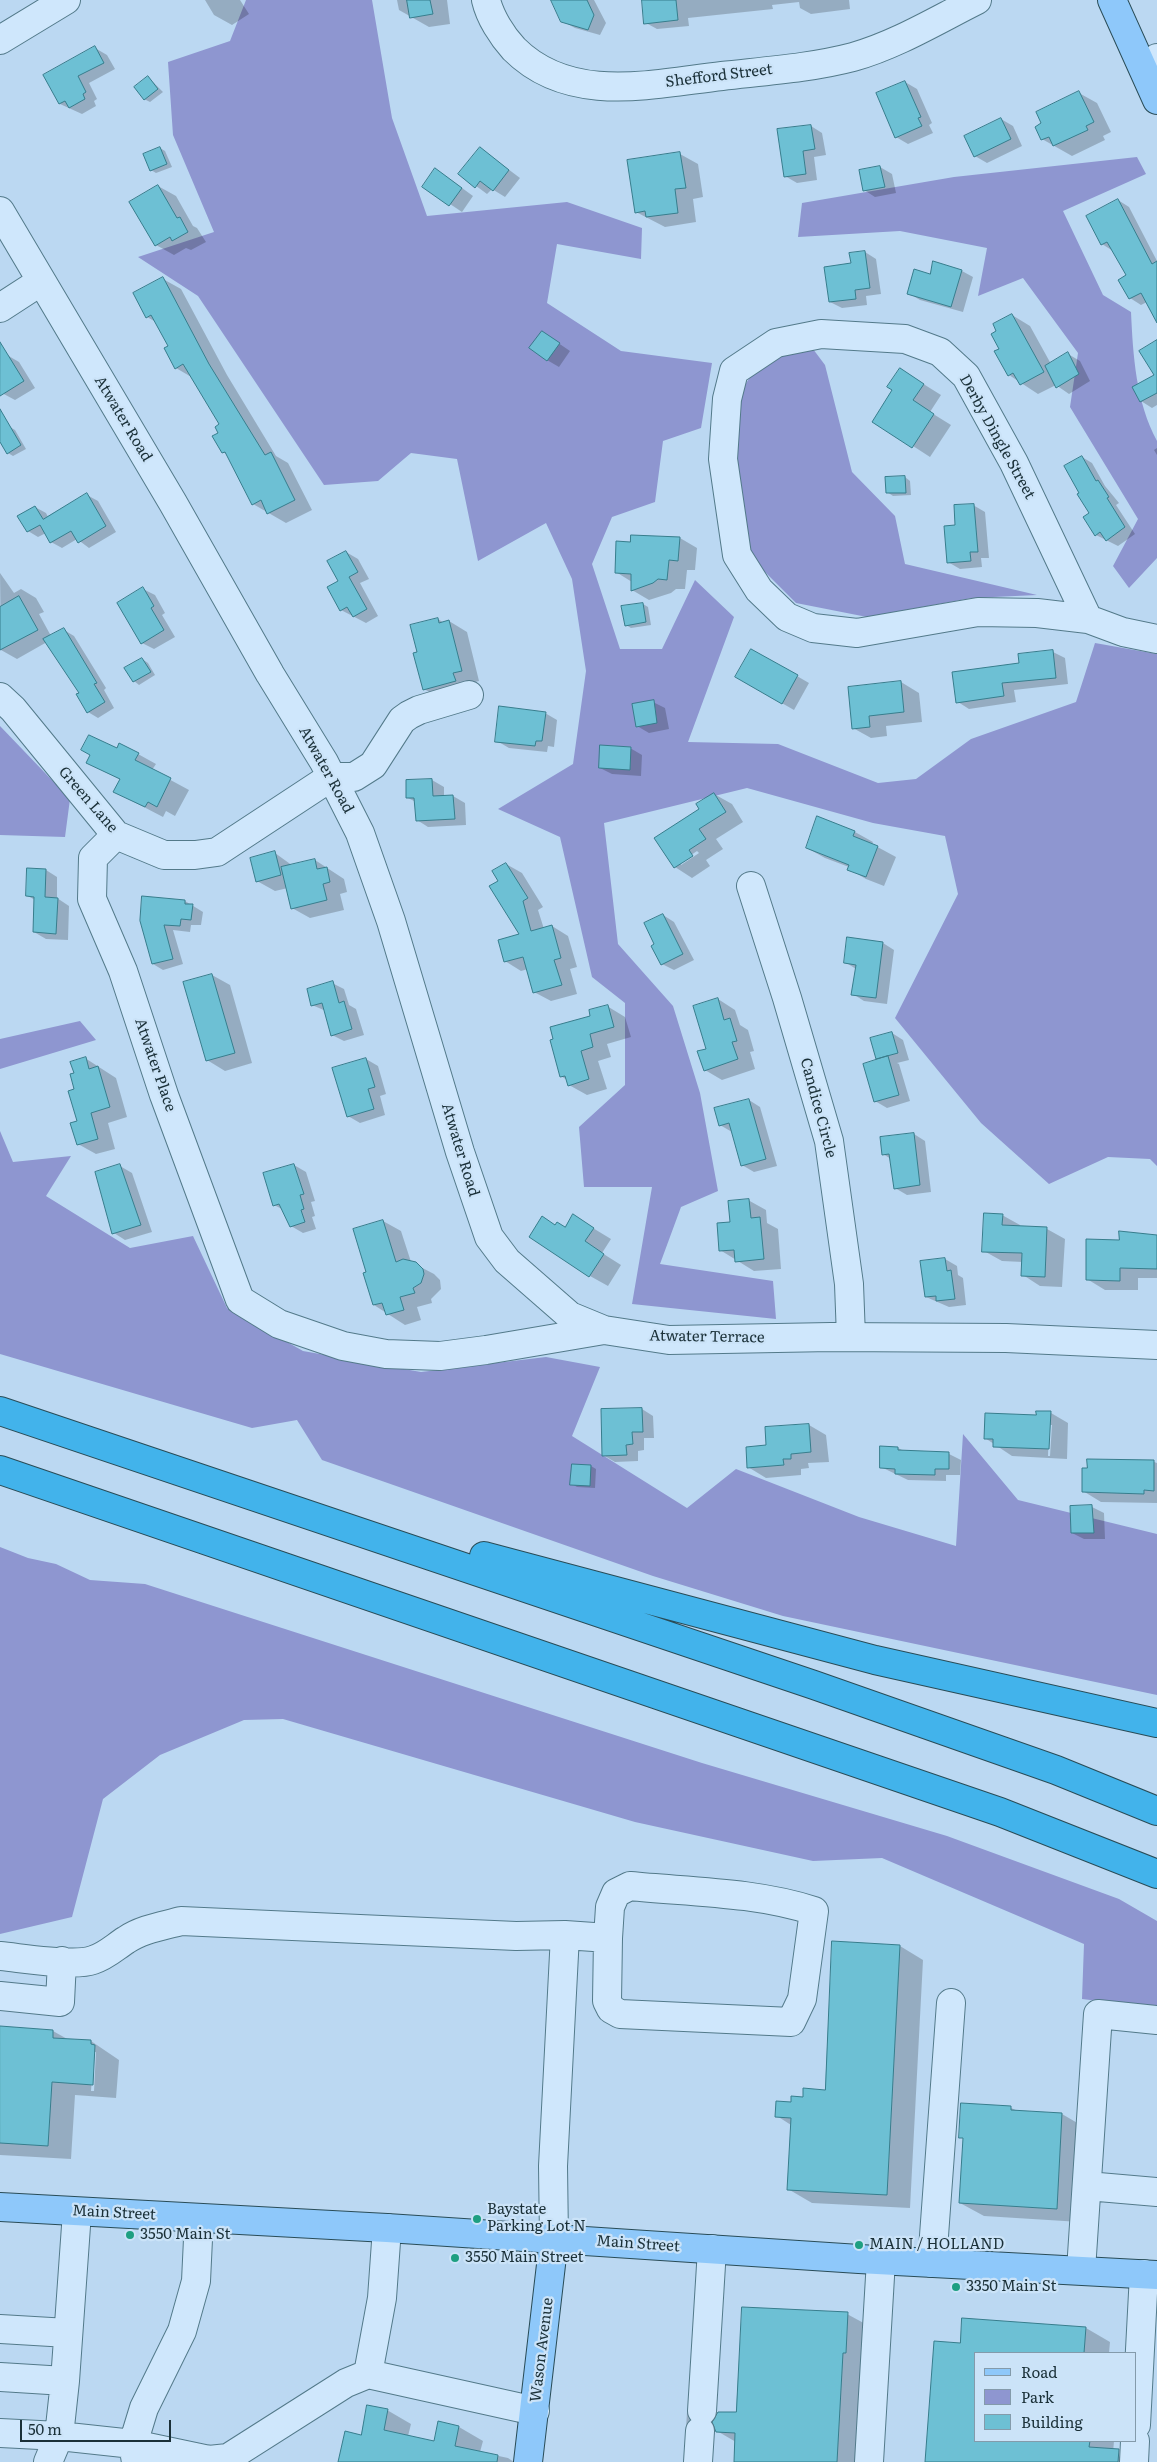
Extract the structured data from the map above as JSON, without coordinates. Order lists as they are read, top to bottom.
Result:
{
  "streets": {
    "main road": ["Main Street", "Wason Avenue"],
    "street": [
      "Shefford Street",
      "Atwater Road",
      "Derby Dingle Street",
      "Green Lane",
      "Atwater Place",
      "Candice Circle",
      "Atwater Terrace"
    ]
  },
  "crossings": [
    ["Atwater Road", "Green Lane"],
    ["Atwater Road", "Atwater Terrace"],
    ["Green Lane", "Atwater Place"],
    ["Atwater Place", "Atwater Terrace"],
    ["Candice Circle", "Atwater Terrace"],
    ["Main Street", "Wason Avenue"]
  ],
  "places": [
    "Baystate Parking Lot N",
    "3550 Main St",
    "MAIN / HOLLAND",
    "3550 Main Street",
    "3350 Main St"
  ],
  "legend": ["Road", "Park", "Building"],
  "scale_bar": "50 m"
}
